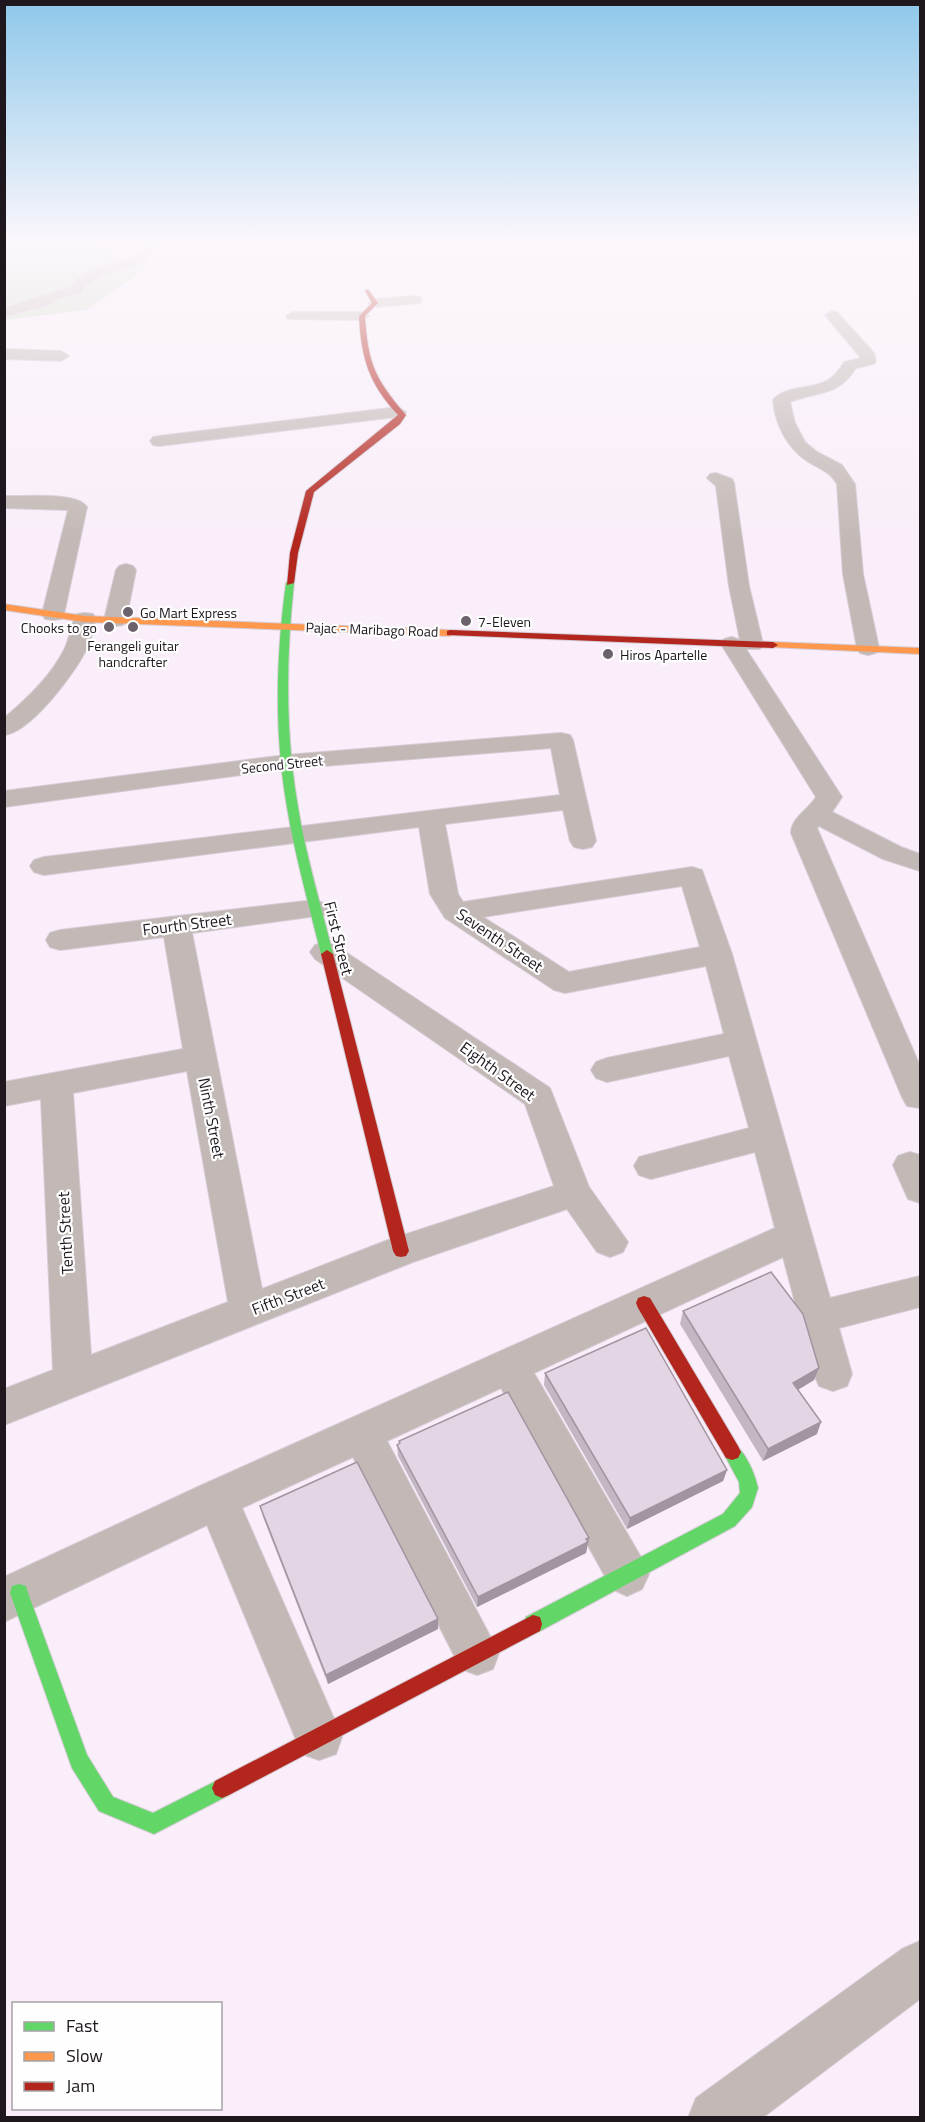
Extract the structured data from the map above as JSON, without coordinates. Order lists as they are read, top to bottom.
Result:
{
  "streets": {
    "street": [
      "Pajac - Maribago Road",
      "Second Street",
      "Fourth Street",
      "First Street",
      "Seventh Street",
      "Eighth Street",
      "Ninth Street",
      "Tenth Street",
      "Fifth Street"
    ]
  },
  "crossings": [
    ["Pajac - Maribago Road", "First Street"],
    ["Second Street", "First Street"],
    ["Fourth Street", "First Street"],
    ["Fourth Street", "Ninth Street"],
    ["First Street", "Eighth Street"],
    ["First Street", "Fifth Street"],
    ["Eighth Street", "Fifth Street"],
    ["Ninth Street", "Fifth Street"],
    ["Tenth Street", "Fifth Street"]
  ],
  "places": [
    "Go Mart Express",
    "7-Eleven",
    "Chooks to go",
    "Ferangeli guitar handcrafter",
    "Hiros Apartelle"
  ],
  "legend": ["Fast", "Slow", "Jam"]
}
